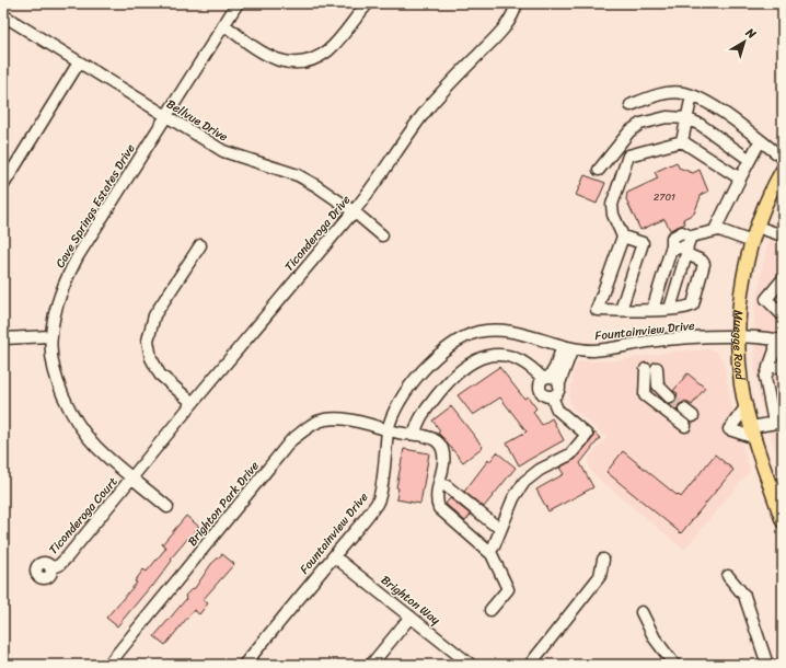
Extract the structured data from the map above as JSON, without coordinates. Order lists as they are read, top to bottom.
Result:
{
  "streets": {
    "main road": ["Muegge Road"],
    "street": [
      "Bellvue Drive",
      "Cave Springs Estates Drive",
      "Ticonderoga Drive",
      "Fountainview Drive",
      "Brighton Park Drive",
      "Ticonderoga Court",
      "Brighton Way"
    ]
  },
  "crossings": [
    ["Bellvue Drive", "Cave Springs Estates Drive"],
    ["Bellvue Drive", "Ticonderoga Drive"],
    ["Cave Springs Estates Drive", "Ticonderoga Drive"],
    ["Cave Springs Estates Drive", "Ticonderoga Court"],
    ["Ticonderoga Drive", "Ticonderoga Court"],
    ["Fountainview Drive", "Muegge Road"],
    ["Fountainview Drive", "Brighton Park Drive"],
    ["Fountainview Drive", "Brighton Way"]
  ],
  "house_numbers": ["2701"],
  "north": "top right"
}
